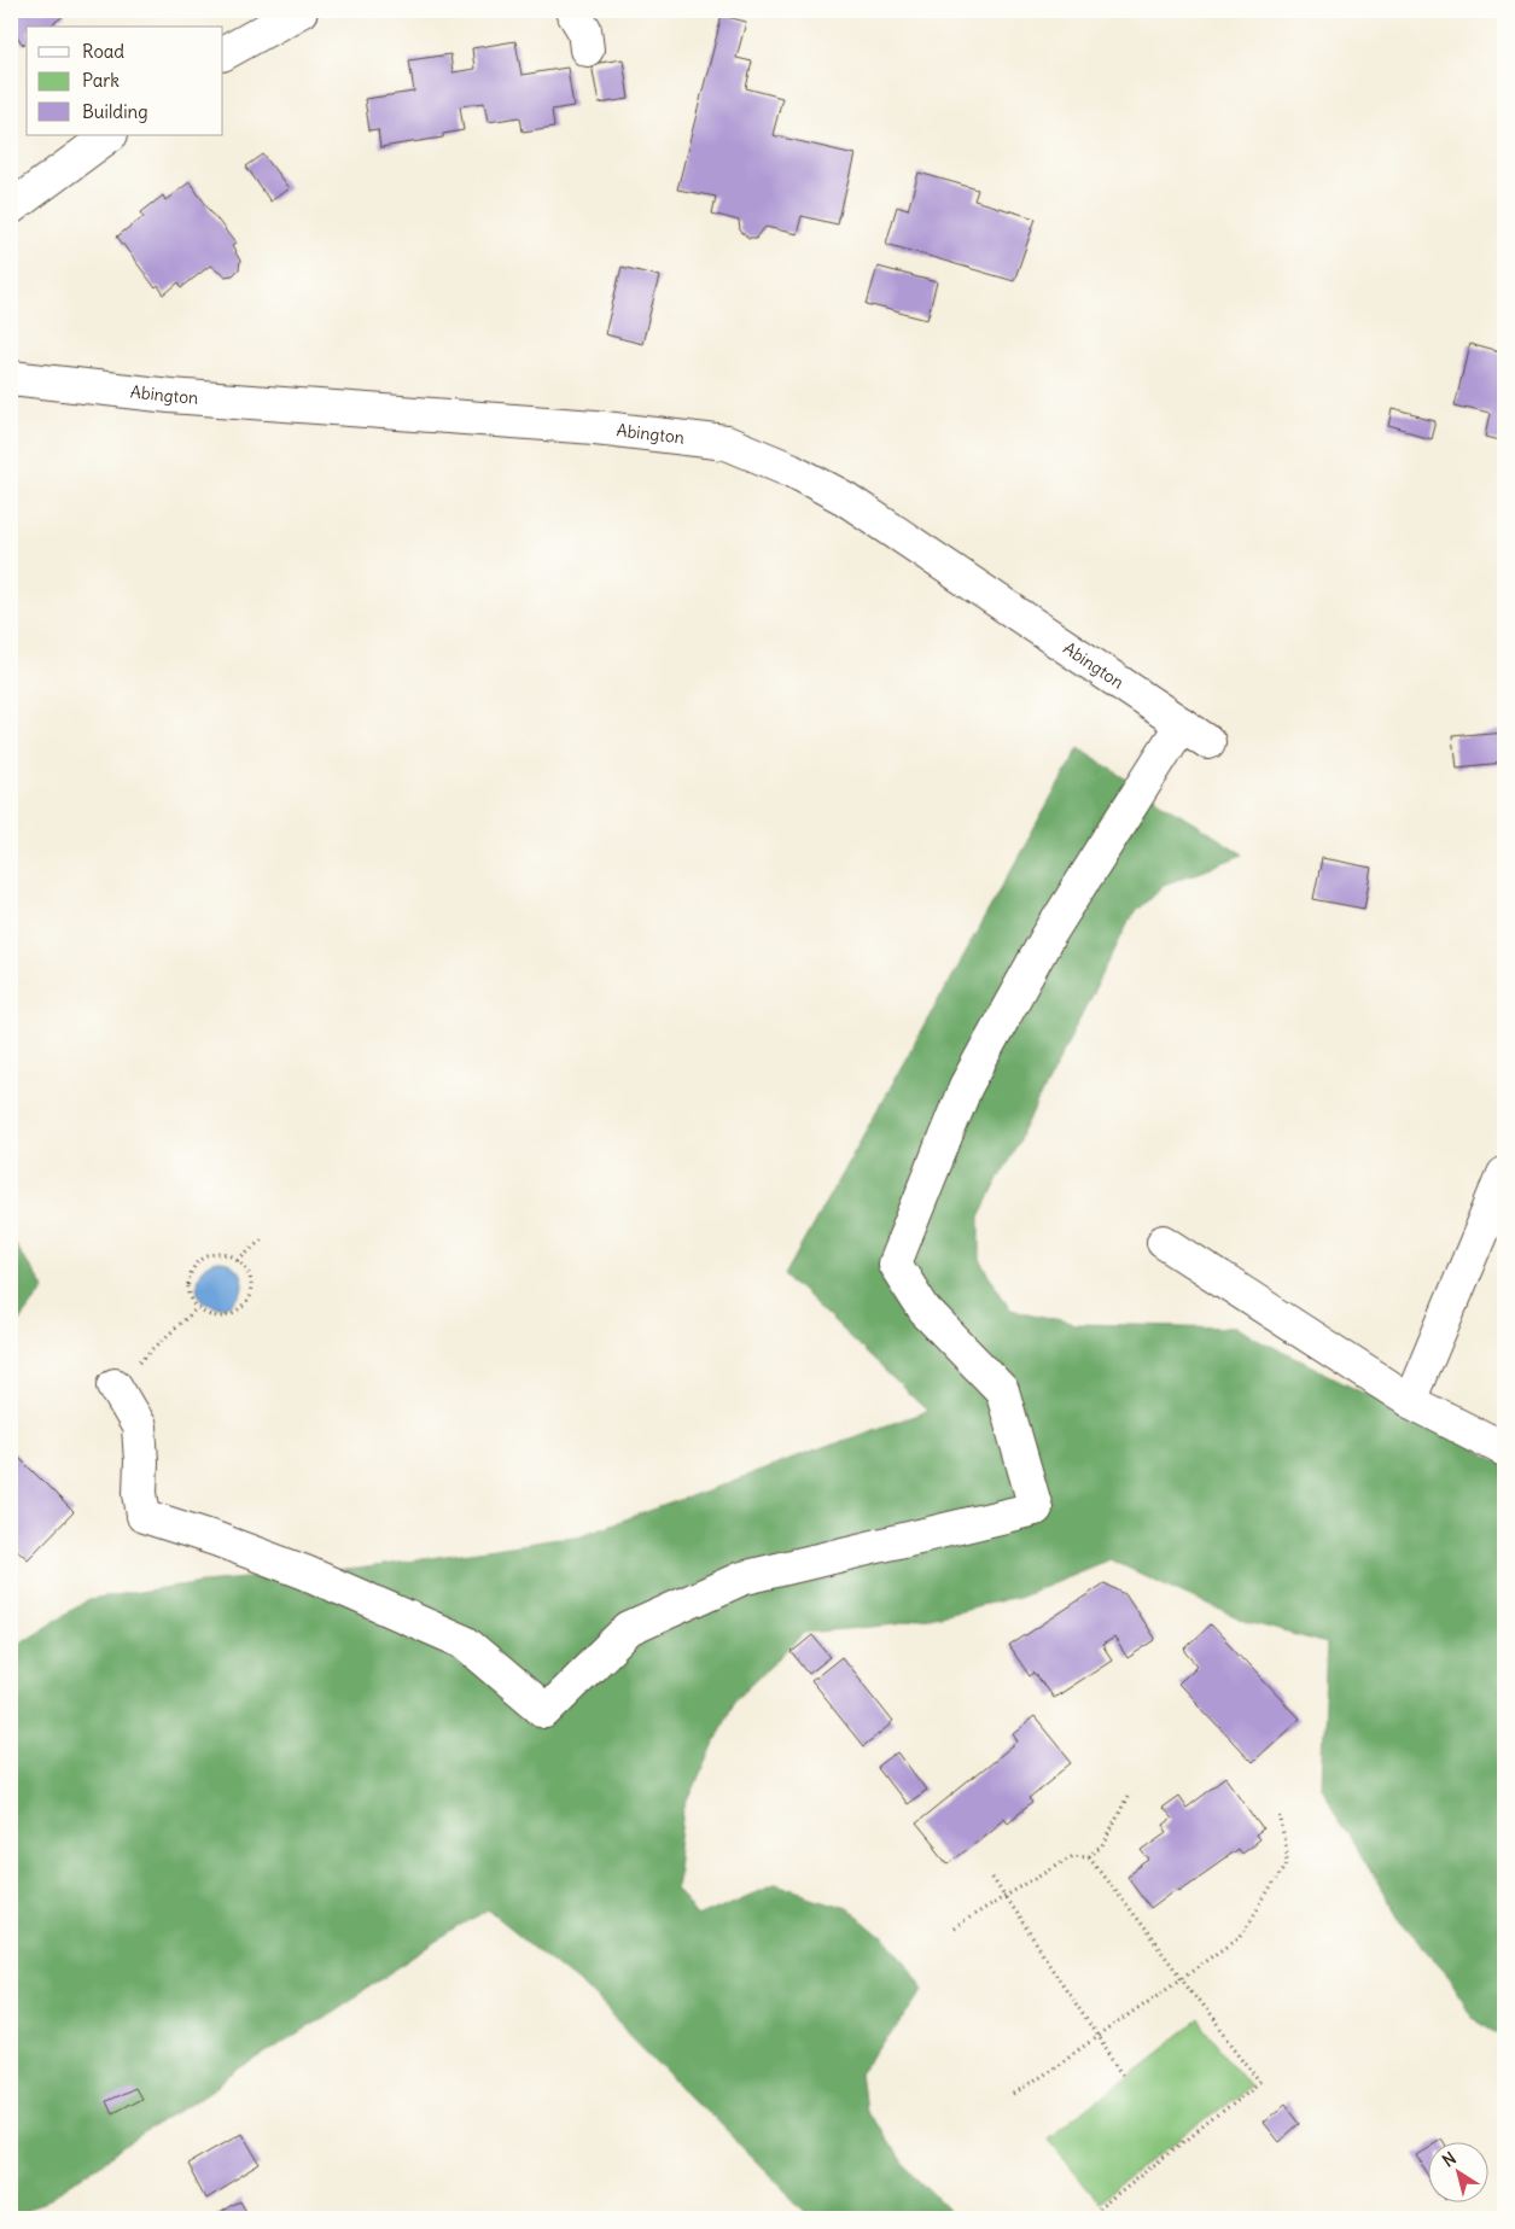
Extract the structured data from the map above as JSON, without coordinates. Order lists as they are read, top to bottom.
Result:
{
  "streets": {
    "street": ["Abington"]
  },
  "legend": ["Road", "Park", "Building"],
  "north": "top left"
}
